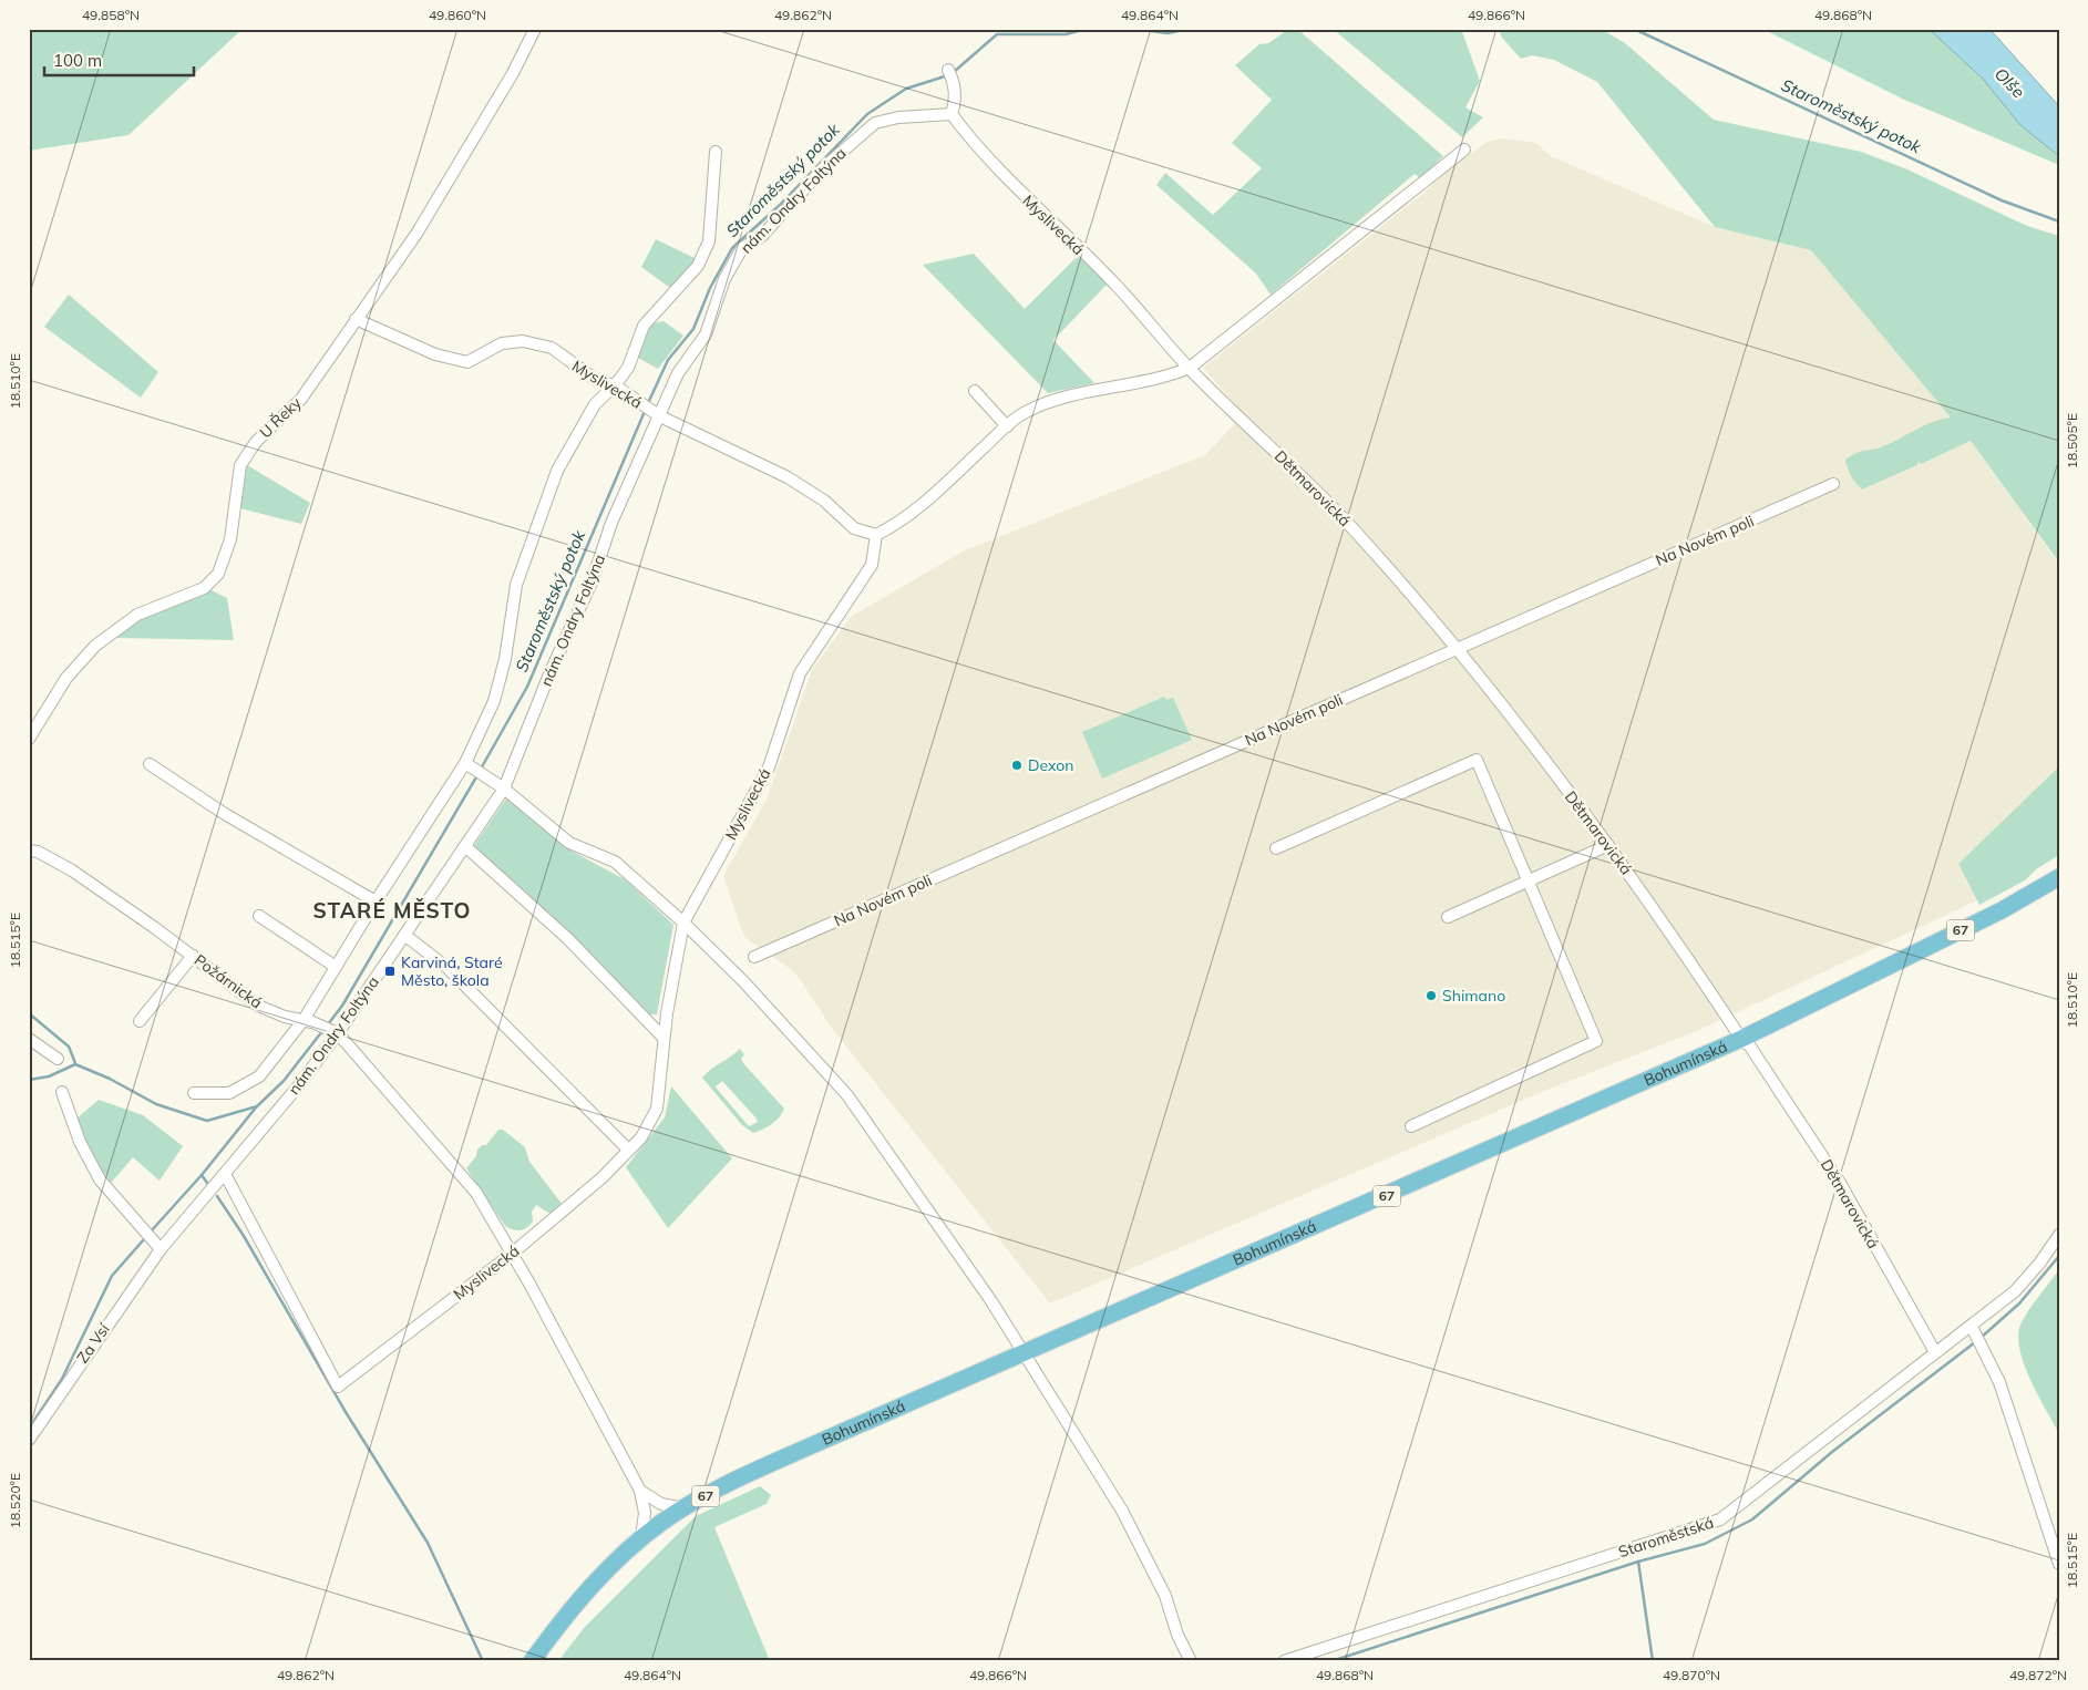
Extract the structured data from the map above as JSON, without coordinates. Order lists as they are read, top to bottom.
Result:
{
  "streets": {
    "main road": ["67", "Bohumínská"],
    "street": [
      "nám. Ondry Foltýna",
      "Myslivecká",
      "U Řeky",
      "Dětmarovická",
      "Na Novém poli",
      "Požárnická",
      "Za Vsí",
      "Staroměstská"
    ]
  },
  "crossings": [
    ["nám. Ondry Foltýna", "Myslivecká"],
    ["nám. Ondry Foltýna", "Požárnická"],
    ["nám. Ondry Foltýna", "Za Vsí"],
    ["Myslivecká", "U Řeky"],
    ["Myslivecká", "Dětmarovická"],
    ["Dětmarovická", "Na Novém poli"],
    ["Dětmarovická", "Bohumínská"],
    ["Dětmarovická", "Staroměstská"]
  ],
  "districts": ["STARÉ MĚSTO"],
  "water": ["Olše", "Staroměstský potok"],
  "places": {
    "other": ["Dexon", "Shimano"],
    "transit": ["Karviná, Staré Město, škola"]
  },
  "scale_bar": "100 m",
  "coordinates": [
    "49.858°N",
    "49.860°N",
    "49.862°N",
    "49.864°N",
    "49.866°N",
    "49.868°N",
    "18.510°E",
    "18.505°E",
    "18.515°E",
    "18.520°E",
    "49.870°N",
    "49.872°N"
  ]
}
